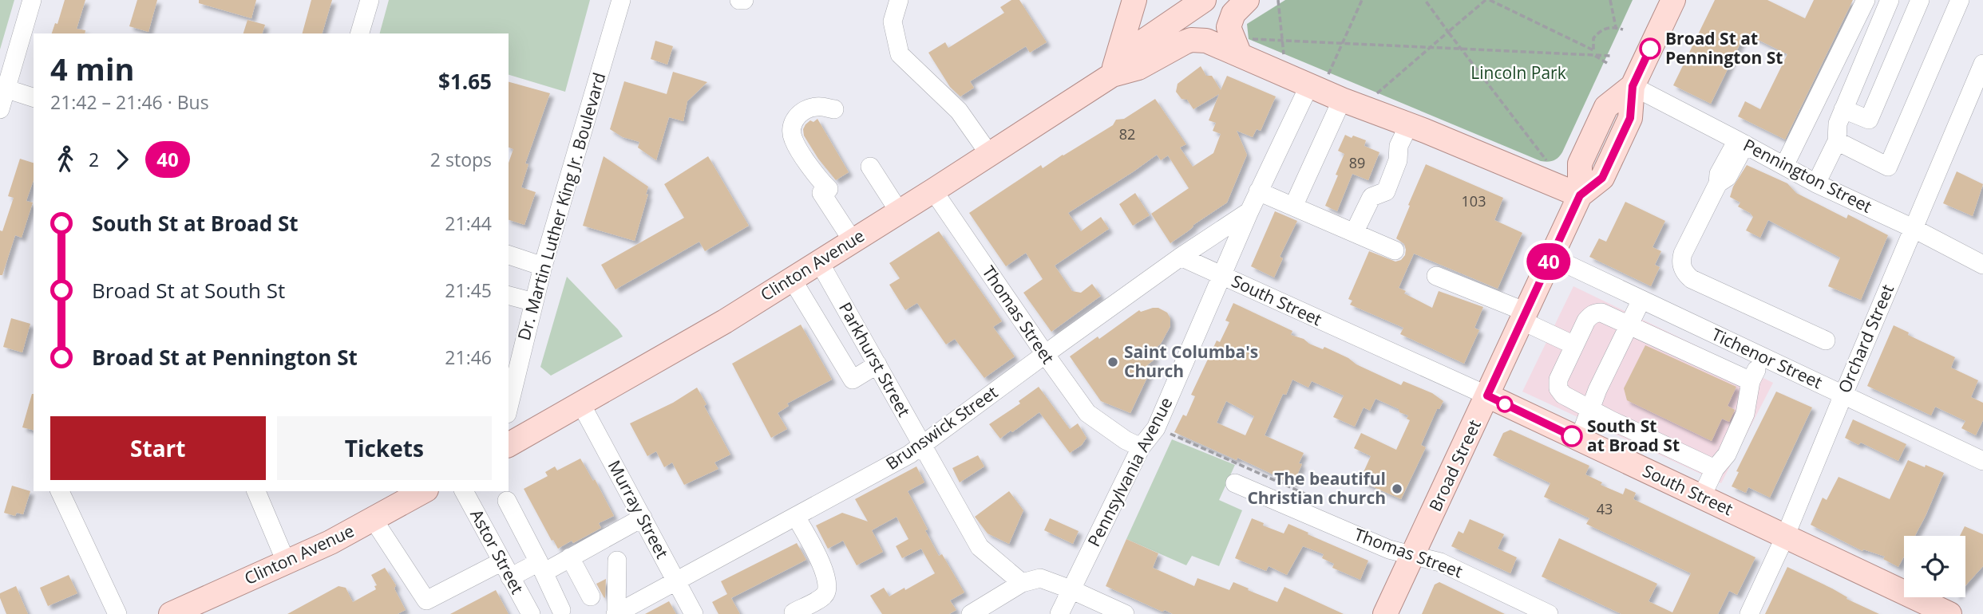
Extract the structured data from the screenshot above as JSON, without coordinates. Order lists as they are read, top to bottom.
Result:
{
  "streets": {
    "main road": ["Clinton Avenue", "South Street", "Broad Street"],
    "street": [
      "Pennington Street",
      "Dr. Martin Luther King Jr. Boulevard",
      "Thomas Street",
      "Orchard Street",
      "Tichenor Street",
      "Parkhurst Street",
      "Brunswick Street",
      "Pennsylvania Avenue",
      "Murray Street",
      "Astor Street"
    ]
  },
  "crossings": [
    ["Pennington Street", "Orchard Street"],
    ["Pennington Street", "Broad Street"],
    ["Clinton Avenue", "Thomas Street"],
    ["Clinton Avenue", "Parkhurst Street"],
    ["Clinton Avenue", "Murray Street"],
    ["South Street", "Orchard Street"],
    ["South Street", "Brunswick Street"],
    ["South Street", "Broad Street"],
    ["South Street", "Pennsylvania Avenue"],
    ["Thomas Street", "Brunswick Street"],
    ["Thomas Street", "Broad Street"],
    ["Thomas Street", "Pennsylvania Avenue"],
    ["Orchard Street", "Tichenor Street"],
    ["Tichenor Street", "Broad Street"],
    ["Parkhurst Street", "Brunswick Street"],
    ["Brunswick Street", "Pennsylvania Avenue"],
    ["Brunswick Street", "Murray Street"]
  ],
  "parks": ["Lincoln Park"],
  "places": [
    "Broad St at Pennington St",
    "Saint Columba's Church",
    "South St at Broad St",
    "The beautiful Christian church"
  ],
  "lines": ["bus line 40"],
  "house_numbers": [
    "82",
    "89",
    "103",
    "43"
  ],
  "page": {
    "on_map": "40",
    "heading": ["4 min", "21:42 – 21:46 · Bus", "$1.65"],
    "legs": ["2", "40", "2 stops"],
    "list": [
      {
        "name": "South St at Broad St",
        "value": "21:44"
      },
      {
        "name": "Broad St at South St",
        "value": "21:45"
      },
      {
        "name": "Broad St at Pennington St",
        "value": "21:46"
      }
    ],
    "buttons": ["Start", "Tickets"]
  }
}
